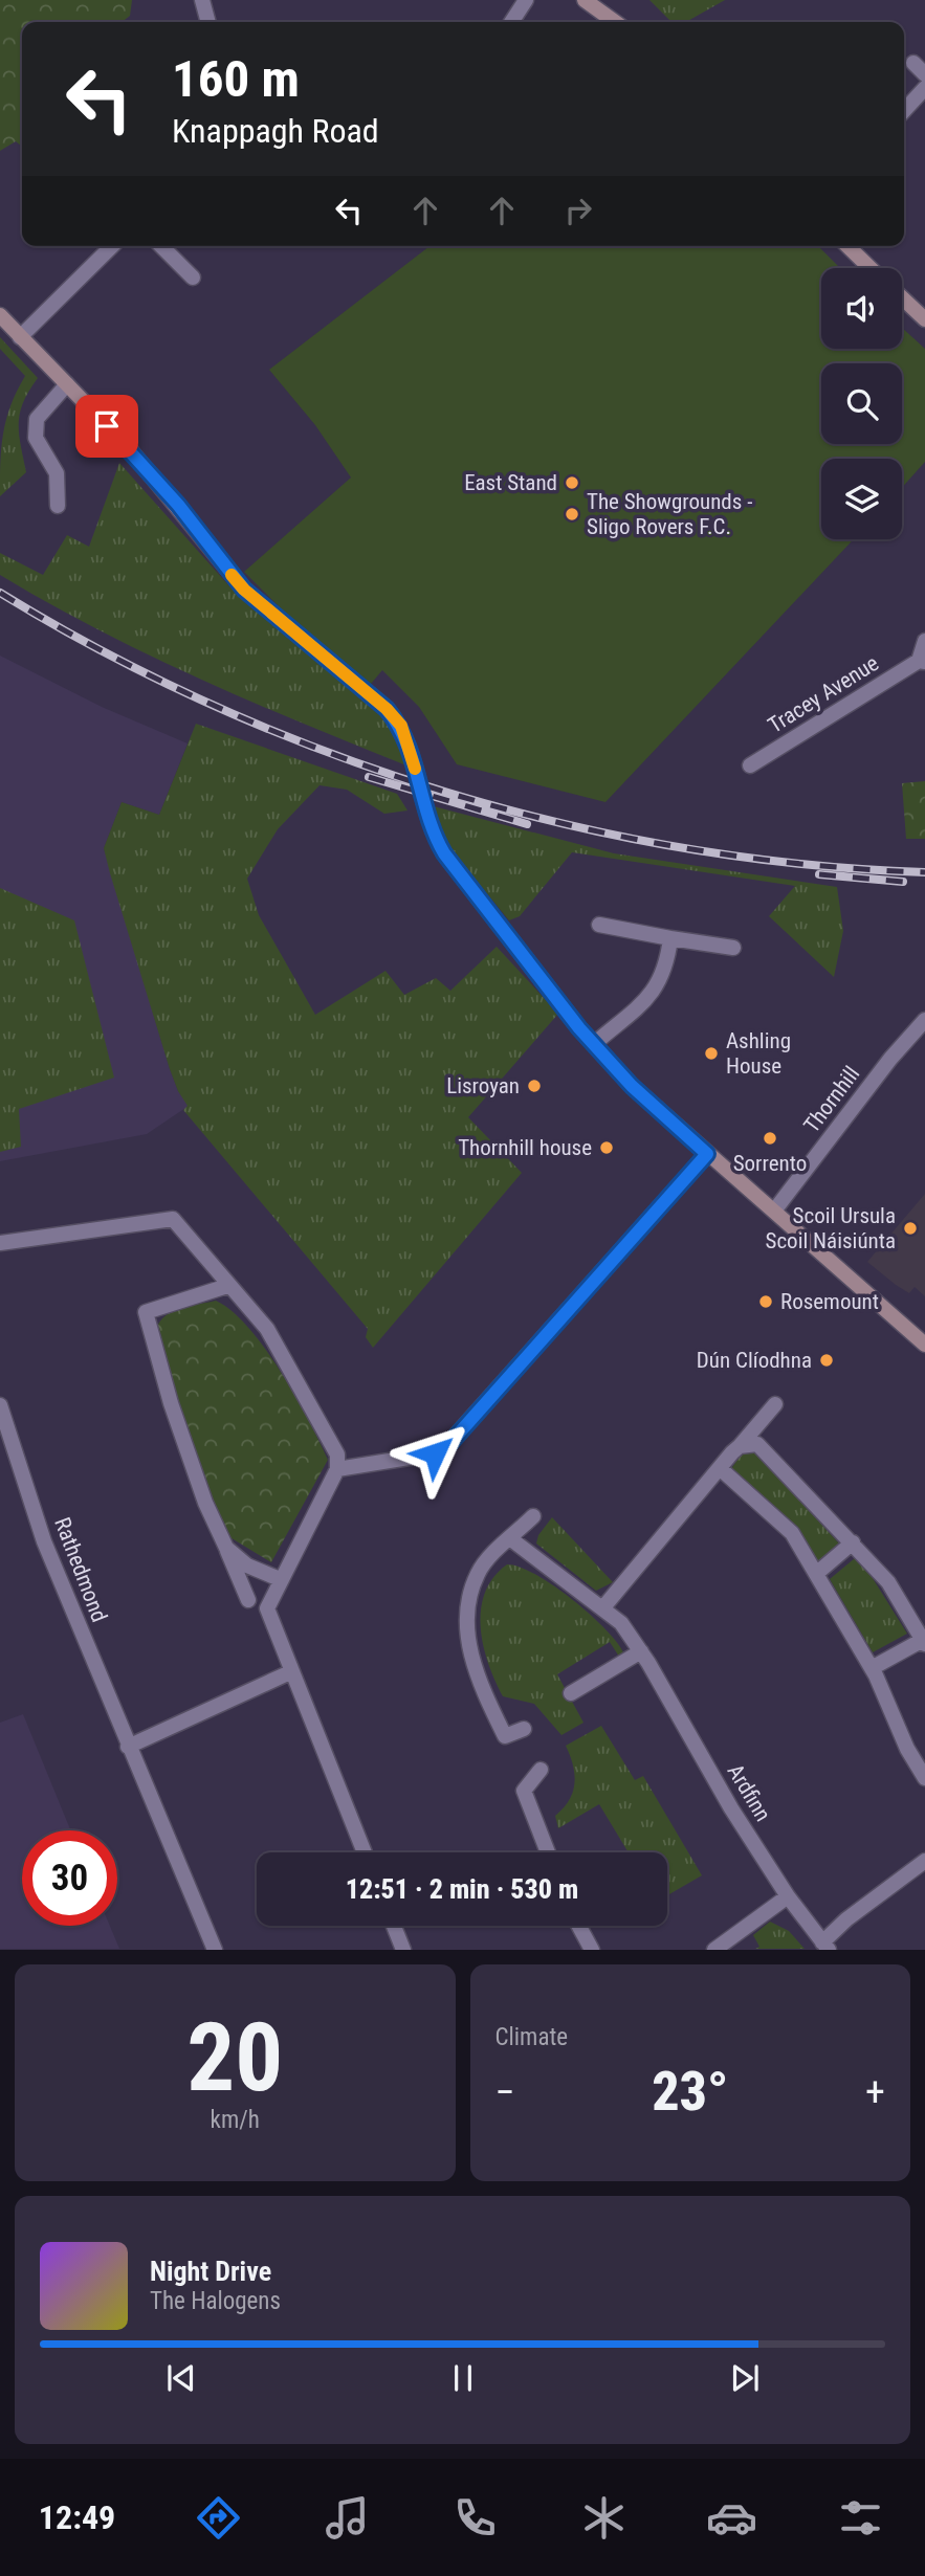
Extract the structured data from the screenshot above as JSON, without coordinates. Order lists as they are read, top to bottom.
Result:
{
  "streets": {
    "street": [
      "Tracey Avenue",
      "Thornhill",
      "Rathedmond",
      "Ardfinn"
    ]
  },
  "places": [
    "East Stand",
    "The Showgrounds - Sligo Rovers F.C.",
    "Ashling House",
    "Lisroyan",
    "Sorrento",
    "Thornhill house",
    "Scoil Ursula Scoil Náisiúnta",
    "Rosemount",
    "Dún Clíodhna"
  ],
  "page": {
    "turn": ["160 m", "Knappagh Road"],
    "limit": "30",
    "trip": "12:51 · 2 min · 530 m",
    "tile": [
      ["20", "km/h"],
      "Climate"
    ],
    "heat": ["−", "23°", "+"],
    "song": ["Night Drive", "The Halogens"],
    "tabs": "12:49"
  }
}
